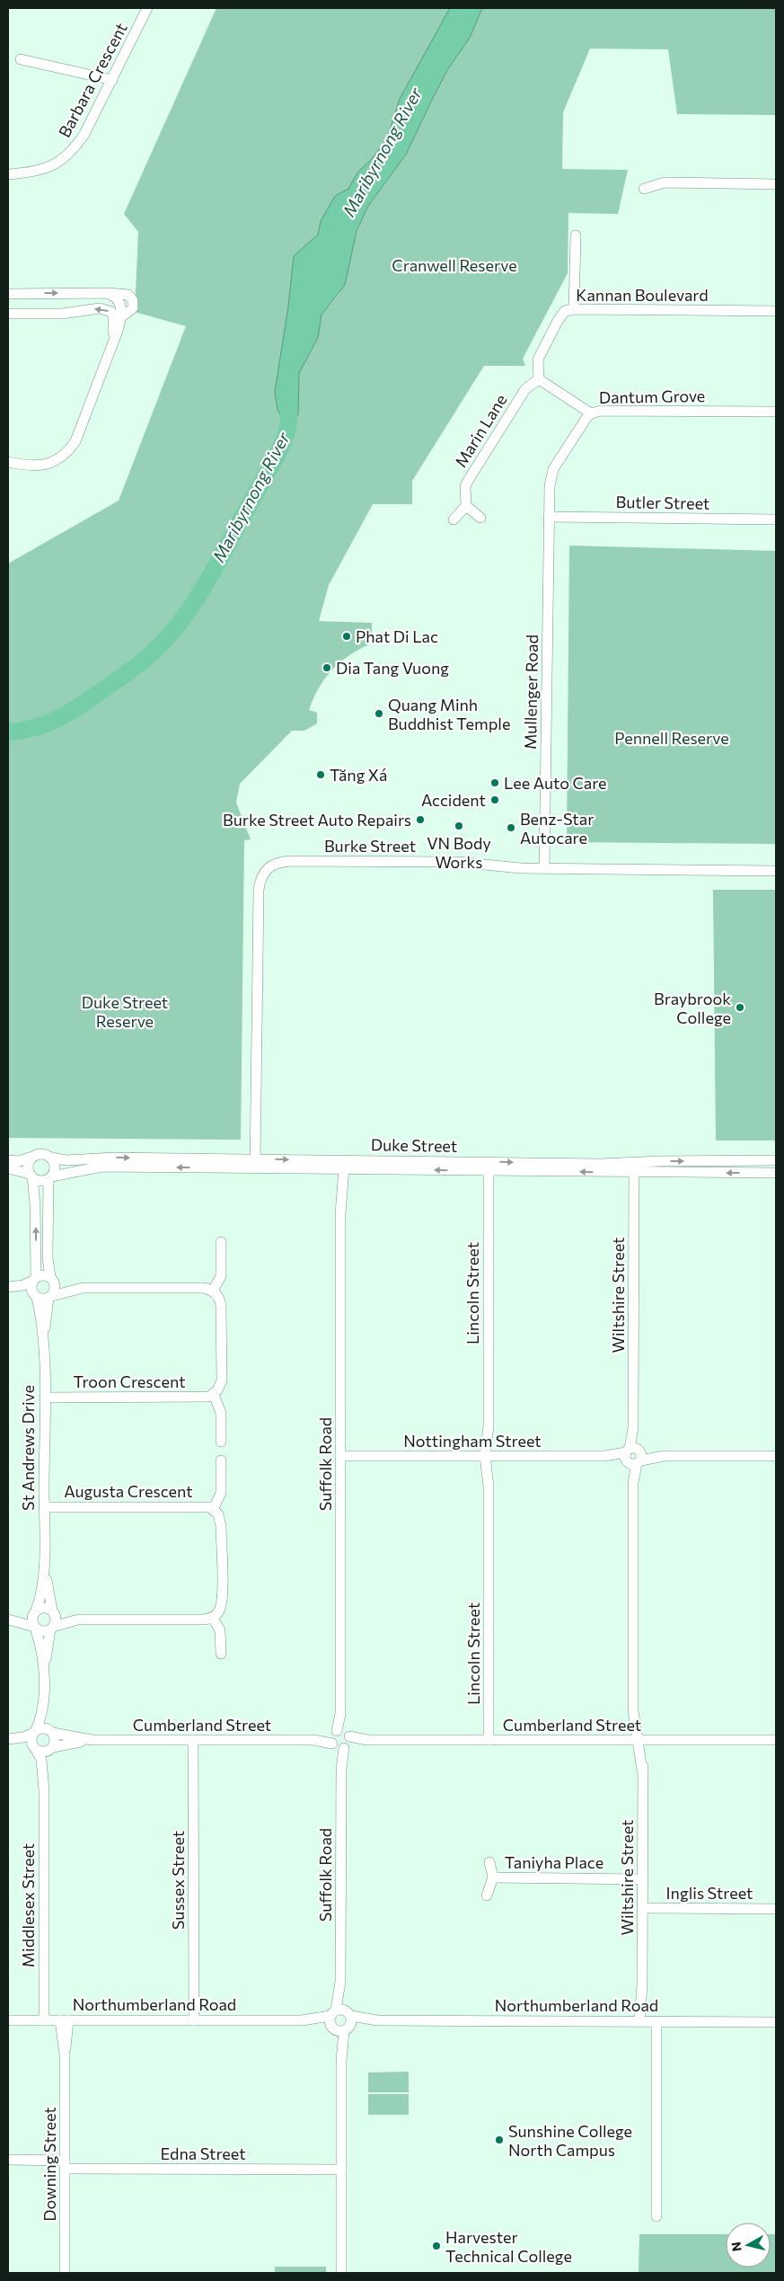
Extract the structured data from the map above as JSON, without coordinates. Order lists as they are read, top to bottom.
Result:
{
  "streets": {
    "street": [
      "Barbara Crescent",
      "Kannan Boulevard",
      "Dantum Grove",
      "Marin Lane",
      "Butler Street",
      "Mullenger Road",
      "Burke Street",
      "Duke Street",
      "Lincoln Street",
      "Wiltshire Street",
      "Troon Crescent",
      "Nottingham Street",
      "St Andrews Drive",
      "Suffolk Road",
      "Augusta Crescent",
      "Cumberland Street",
      "Taniyha Place",
      "Sussex Street",
      "Inglis Street",
      "Middlesex Street",
      "Northumberland Road",
      "Edna Street",
      "Downing Street"
    ]
  },
  "crossings": [
    ["Kannan Boulevard", "Marin Lane"],
    ["Dantum Grove", "Butler Street"],
    ["Dantum Grove", "Mullenger Road"],
    ["Butler Street", "Mullenger Road"],
    ["Mullenger Road", "Burke Street"],
    ["Burke Street", "Duke Street"],
    ["Duke Street", "Lincoln Street"],
    ["Duke Street", "Wiltshire Street"],
    ["Duke Street", "Suffolk Road"],
    ["Lincoln Street", "Nottingham Street"],
    ["Lincoln Street", "Cumberland Street"],
    ["Wiltshire Street", "Nottingham Street"],
    ["Wiltshire Street", "Cumberland Street"],
    ["Wiltshire Street", "Taniyha Place"],
    ["Wiltshire Street", "Inglis Street"],
    ["Wiltshire Street", "Northumberland Road"],
    ["Troon Crescent", "St Andrews Drive"],
    ["Nottingham Street", "Suffolk Road"],
    ["St Andrews Drive", "Augusta Crescent"],
    ["Suffolk Road", "Cumberland Street"],
    ["Suffolk Road", "Northumberland Road"],
    ["Suffolk Road", "Edna Street"],
    ["Cumberland Street", "Sussex Street"],
    ["Cumberland Street", "Middlesex Street"],
    ["Sussex Street", "Northumberland Road"],
    ["Middlesex Street", "Northumberland Road"],
    ["Northumberland Road", "Downing Street"],
    ["Edna Street", "Downing Street"]
  ],
  "water": ["Maribyrnong River"],
  "parks": ["Cranwell Reserve", "Pennell Reserve", "Duke Street Reserve"],
  "places": [
    "Phat Di Lac",
    "Dia Tang Vuong",
    "Quang Minh Buddhist Temple",
    "Tăng Xá",
    "Lee Auto Care",
    "Accident",
    "Burke Street Auto Repairs",
    "VN Body Works",
    "Benz-Star Autocare",
    "Braybrook College",
    "Sunshine College North Campus",
    "Harvester Technical College"
  ],
  "north": "left"
}
